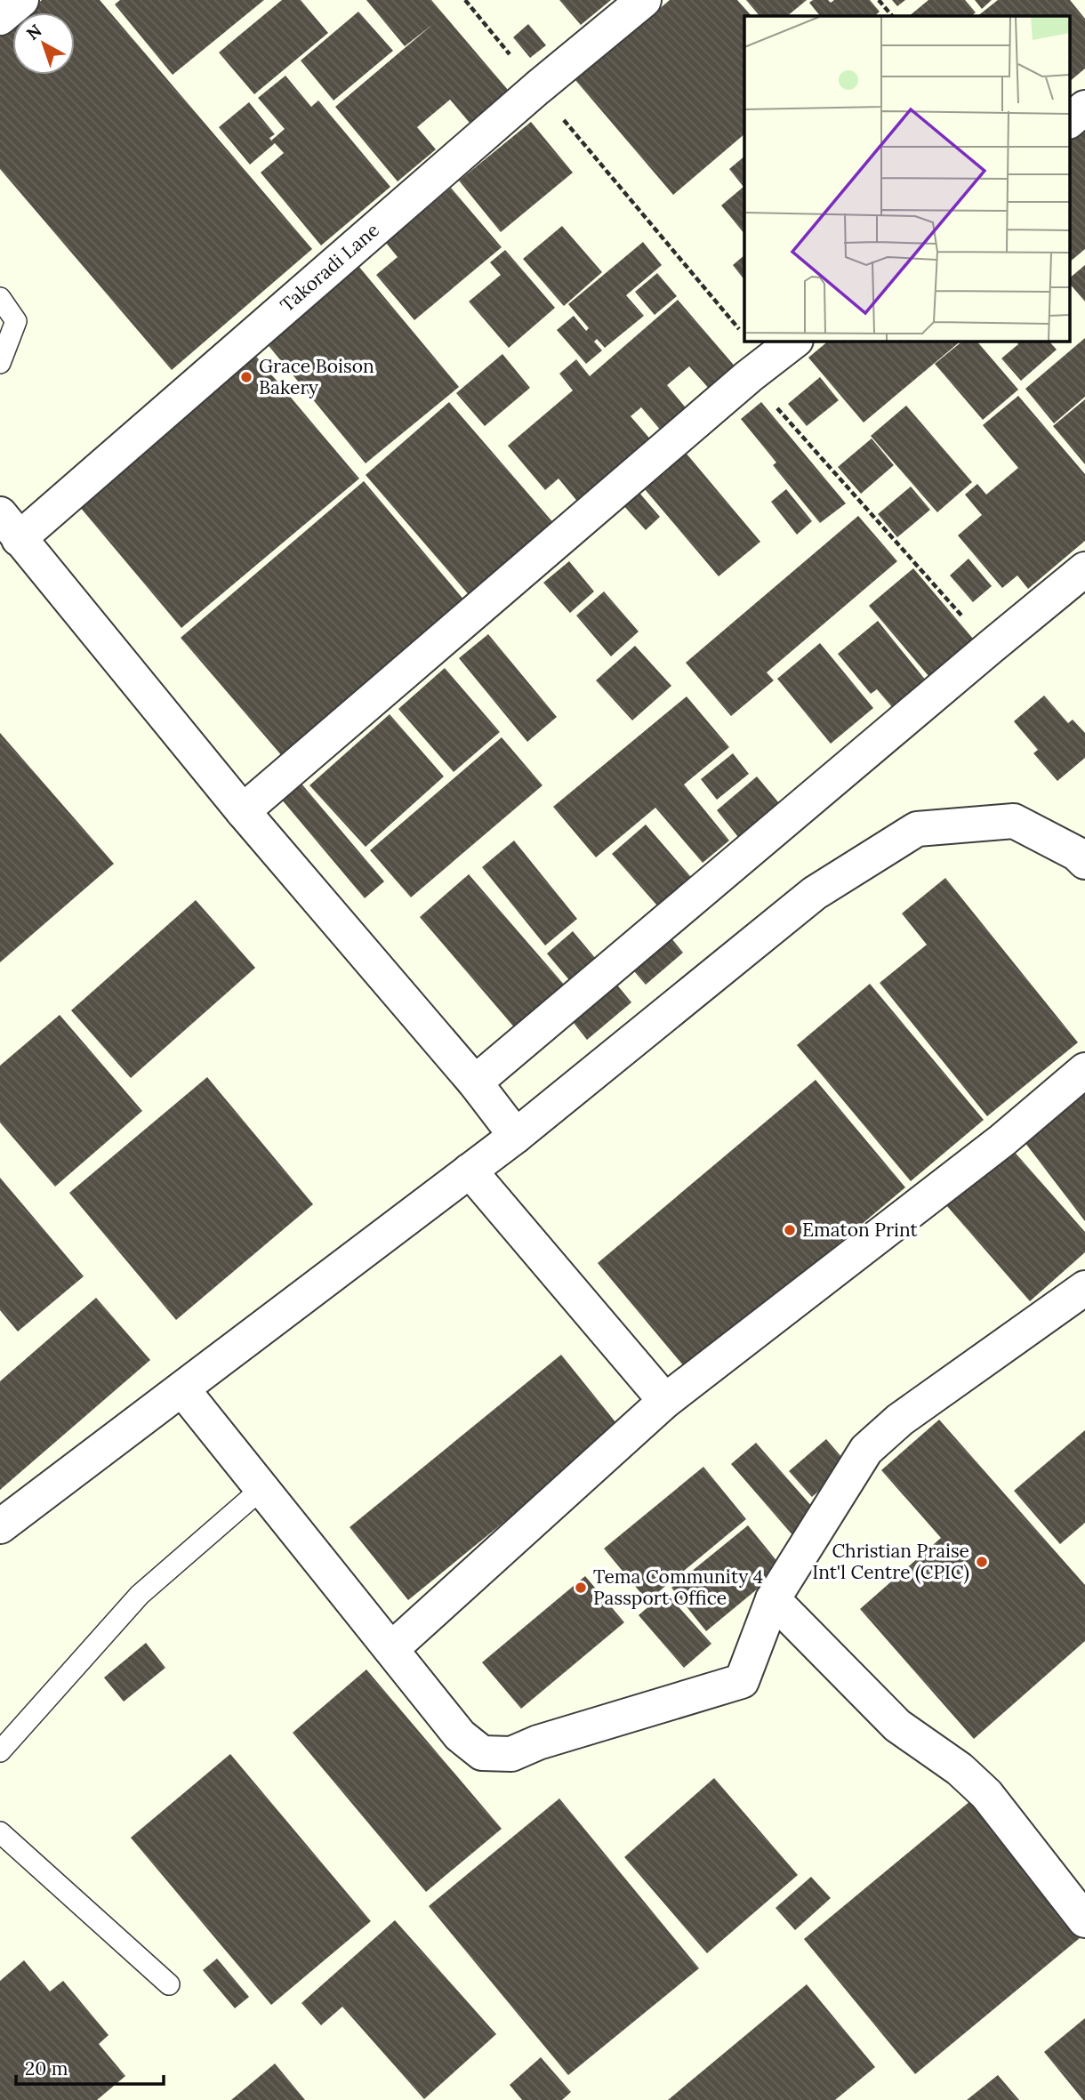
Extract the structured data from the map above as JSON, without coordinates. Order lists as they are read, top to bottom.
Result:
{
  "streets": {
    "street": ["Takoradi Lane"]
  },
  "places": [
    "Grace Boison Bakery",
    "Ematon Print",
    "Christian Praise Int'l Centre (CPIC)",
    "Tema Community 4 Passport Office"
  ],
  "scale_bar": "20 m",
  "north": "top left"
}
